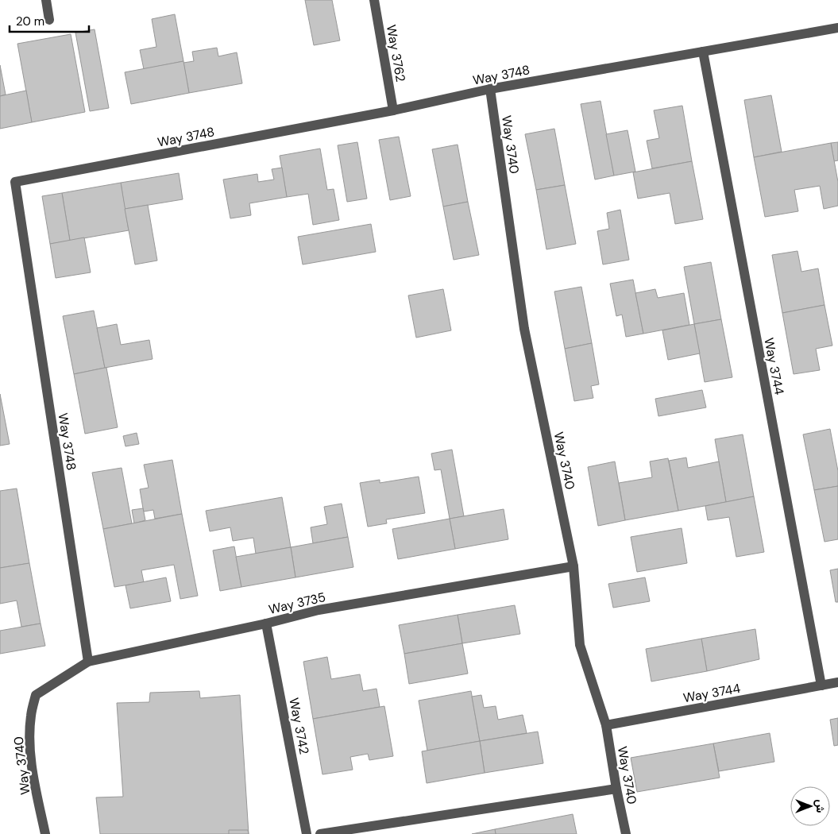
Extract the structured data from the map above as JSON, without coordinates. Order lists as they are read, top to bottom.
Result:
{
  "streets": {
    "street": [
      "Way 3762",
      "Way 3748",
      "Way 3740",
      "Way 3744",
      "Way 3735",
      "Way 3742"
    ]
  },
  "crossings": [
    ["Way 3762", "Way 3748"],
    ["Way 3748", "Way 3740"],
    ["Way 3748", "Way 3744"],
    ["Way 3748", "Way 3735"],
    ["Way 3740", "Way 3744"],
    ["Way 3740", "Way 3735"],
    ["Way 3735", "Way 3742"]
  ],
  "scale_bar": "20 m",
  "north": "right"
}
